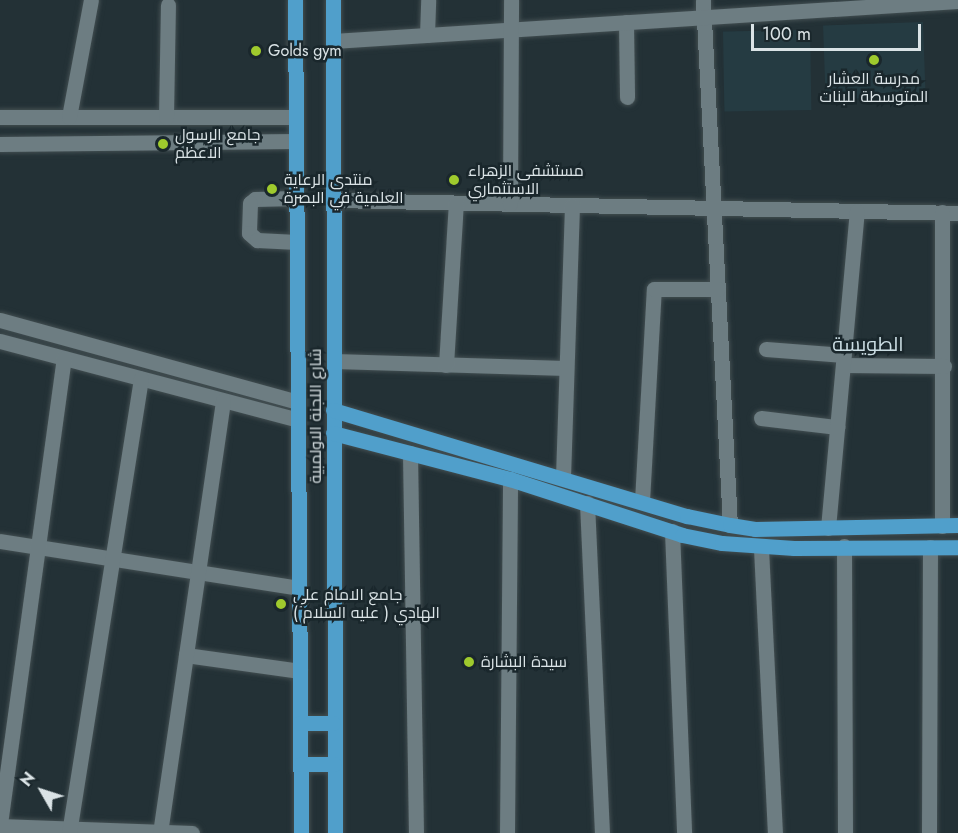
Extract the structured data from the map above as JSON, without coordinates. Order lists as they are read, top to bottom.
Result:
{
  "streets": {
    "main road": ["شارع اللجنة الاولمبية"]
  },
  "districts": ["الطويسة"],
  "places": [
    "Golds gym",
    "مدرسة العشار المتوسطة للبنات",
    "جامع الرسول الاعظم",
    "مستشفى الزهراء الاستثماري",
    "منتدى الرعاية العلمية في البصرة",
    "جامع الامام علي الهادي ( عليه السلام )",
    "سيدة البشارة"
  ],
  "scale_bar": "100 m",
  "north": "top left"
}
